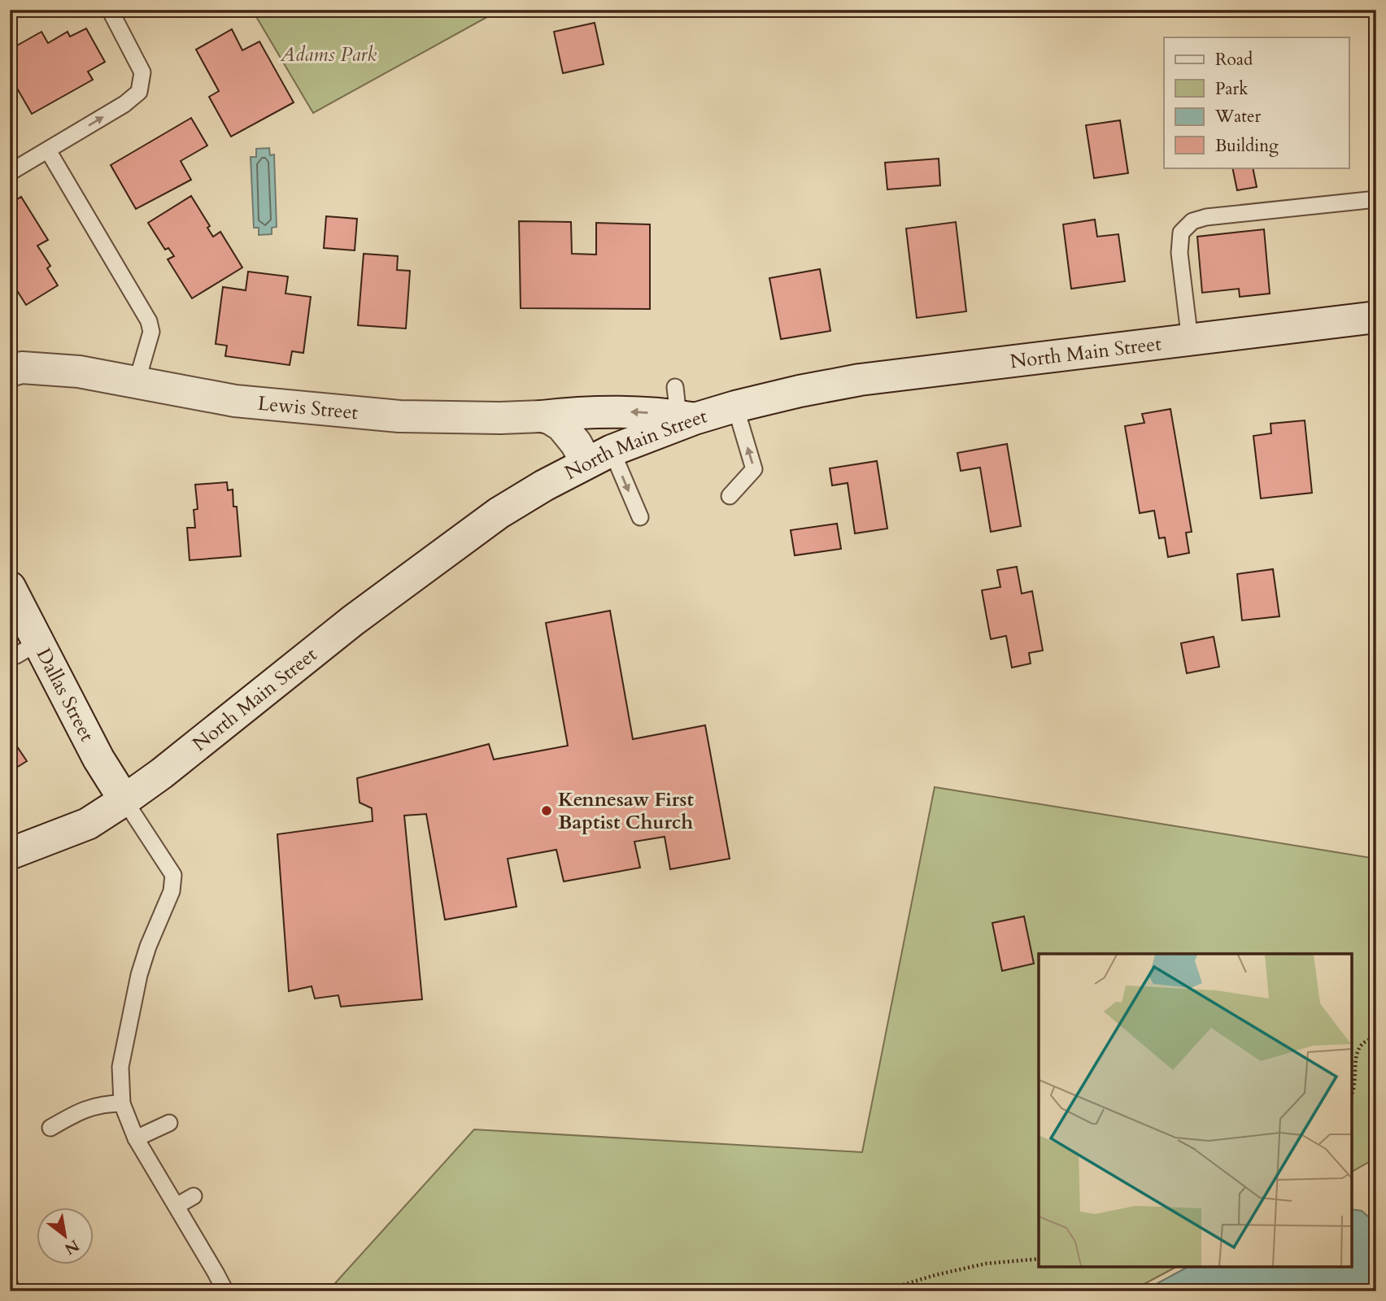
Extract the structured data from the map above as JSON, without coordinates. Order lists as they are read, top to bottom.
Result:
{
  "streets": {
    "main road": ["North Main Street", "Lewis Street", "Dallas Street"]
  },
  "crossings": [
    ["North Main Street", "Lewis Street"],
    ["North Main Street", "Dallas Street"]
  ],
  "parks": ["Adams Park"],
  "places": ["Kennesaw First Baptist Church"],
  "legend": [
    "Road",
    "Park",
    "Water",
    "Building"
  ],
  "north": "bottom right"
}
